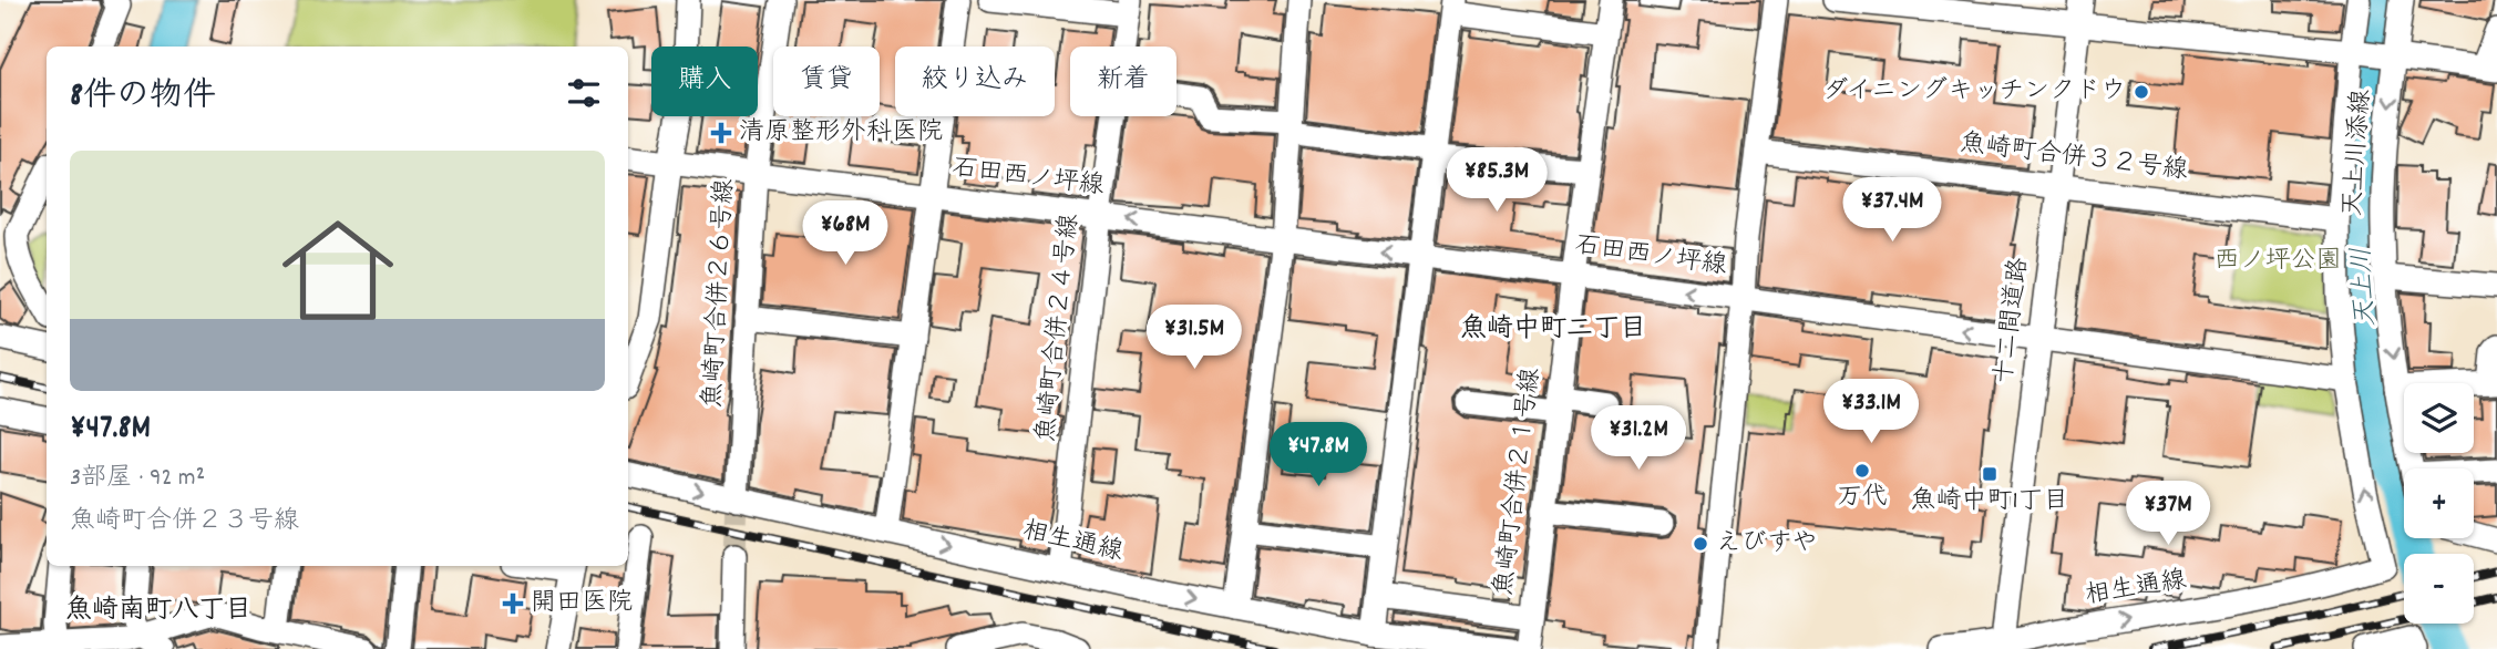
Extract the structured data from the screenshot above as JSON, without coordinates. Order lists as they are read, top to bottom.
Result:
{
  "streets": {
    "street": [
      "天上川添線",
      "魚崎町合併３２号線",
      "石田西ノ坪線",
      "魚崎町合併２６号線",
      "十二間道路",
      "魚崎町合併２４号線",
      "魚崎町合併２１号線",
      "相生通線"
    ]
  },
  "crossings": [
    ["魚崎町合併３２号線", "十二間道路"],
    ["石田西ノ坪線", "魚崎町合併２６号線"],
    ["石田西ノ坪線", "十二間道路"],
    ["石田西ノ坪線", "魚崎町合併２４号線"],
    ["石田西ノ坪線", "魚崎町合併２１号線"],
    ["石田西ノ坪線", "相生通線"],
    ["魚崎町合併２６号線", "相生通線"],
    ["十二間道路", "相生通線"],
    ["魚崎町合併２４号線", "相生通線"]
  ],
  "districts": ["魚崎中町二丁目", "魚崎南町八丁目"],
  "water": ["天上川"],
  "parks": ["西ノ坪公園"],
  "places": {
    "other": ["ダイニングキッチンクドウ", "万代", "えびすや"],
    "health": ["清原整形外科医院", "開田医院"],
    "transit": ["魚崎中町1丁目"]
  },
  "page": {
    "chip": [
      "購入",
      "賃貸",
      "絞り込み",
      "新着"
    ],
    "heading": "8件の物件",
    "list": [
      {
        "name": "¥47.8M",
        "note": "3部屋 · 92 m² · 魚崎町合併２３号線"
      }
    ],
    "price": [
      "¥85.3M",
      "¥37.4M",
      "¥68M",
      "¥31.5M",
      "¥33.1M",
      "¥31.2M",
      "¥47.8M",
      "¥37M"
    ],
    "map_buttons": ["+", "−"]
  }
}
